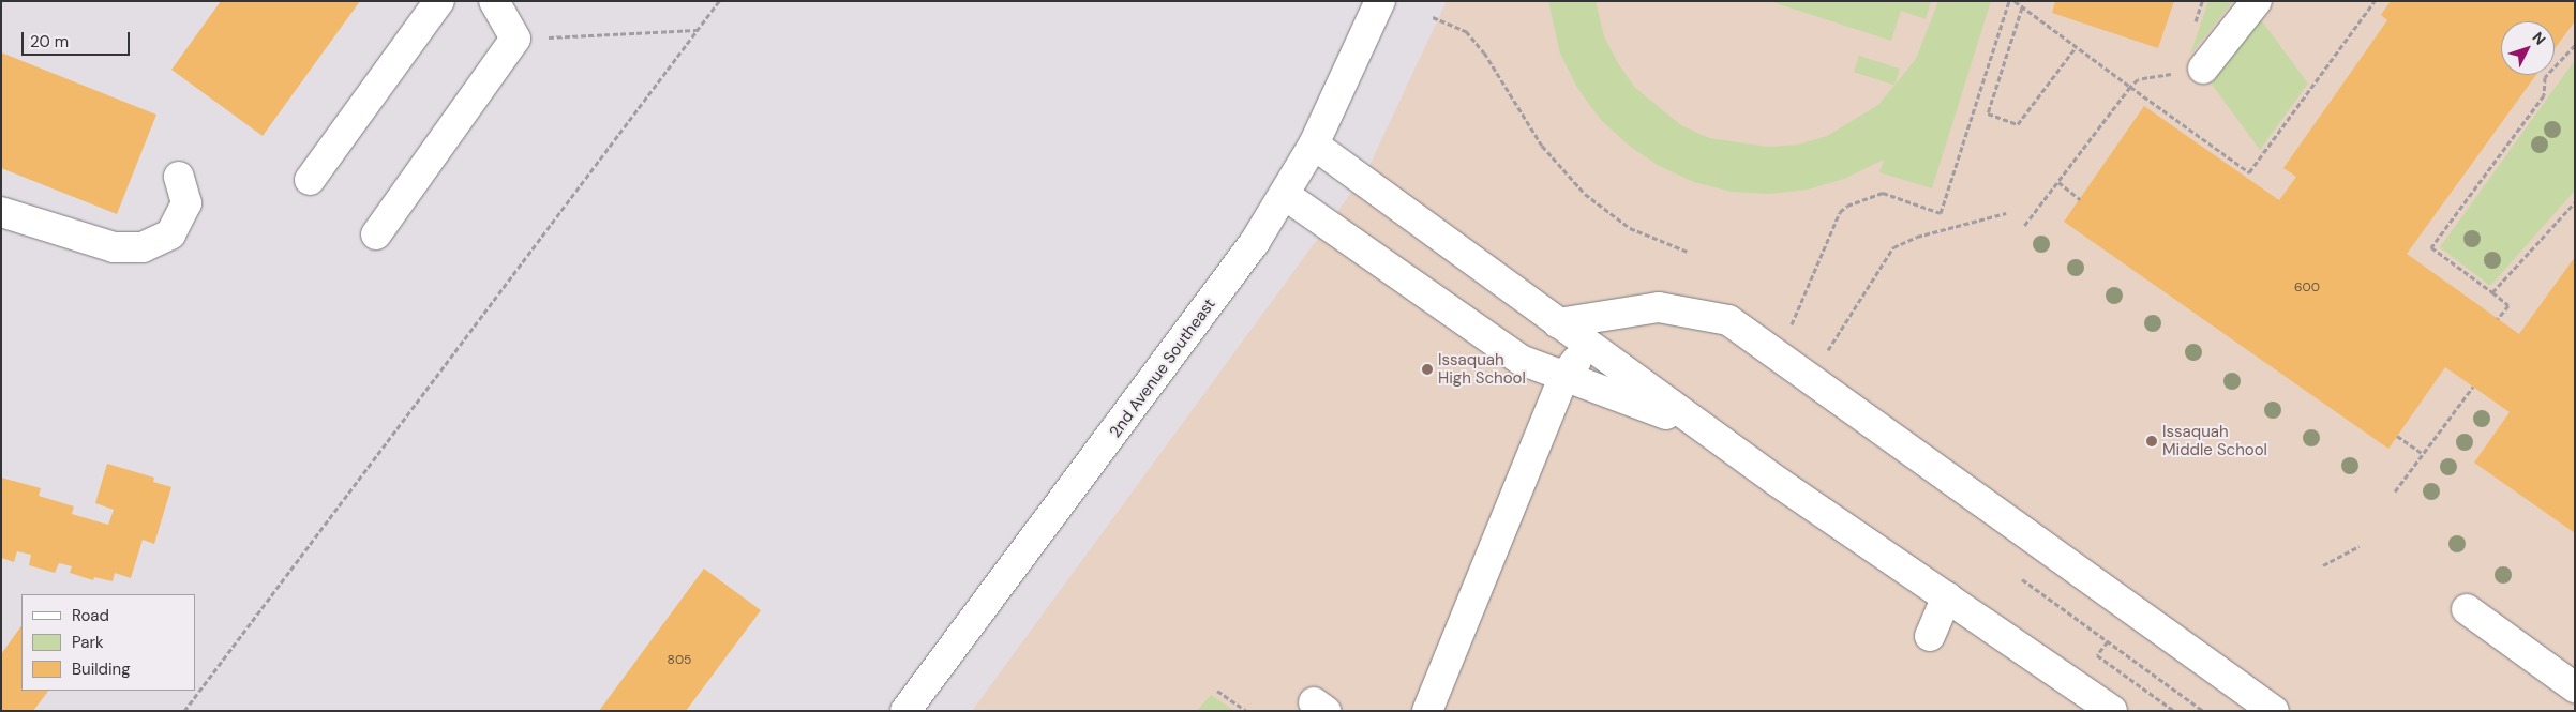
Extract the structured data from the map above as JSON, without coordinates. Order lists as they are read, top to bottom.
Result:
{
  "streets": {
    "street": ["2nd Avenue Southeast"]
  },
  "places": ["Issaquah High School", "Issaquah Middle School"],
  "house_numbers": ["600", "805"],
  "legend": ["Road", "Park", "Building"],
  "scale_bar": "20 m",
  "north": "top right"
}
